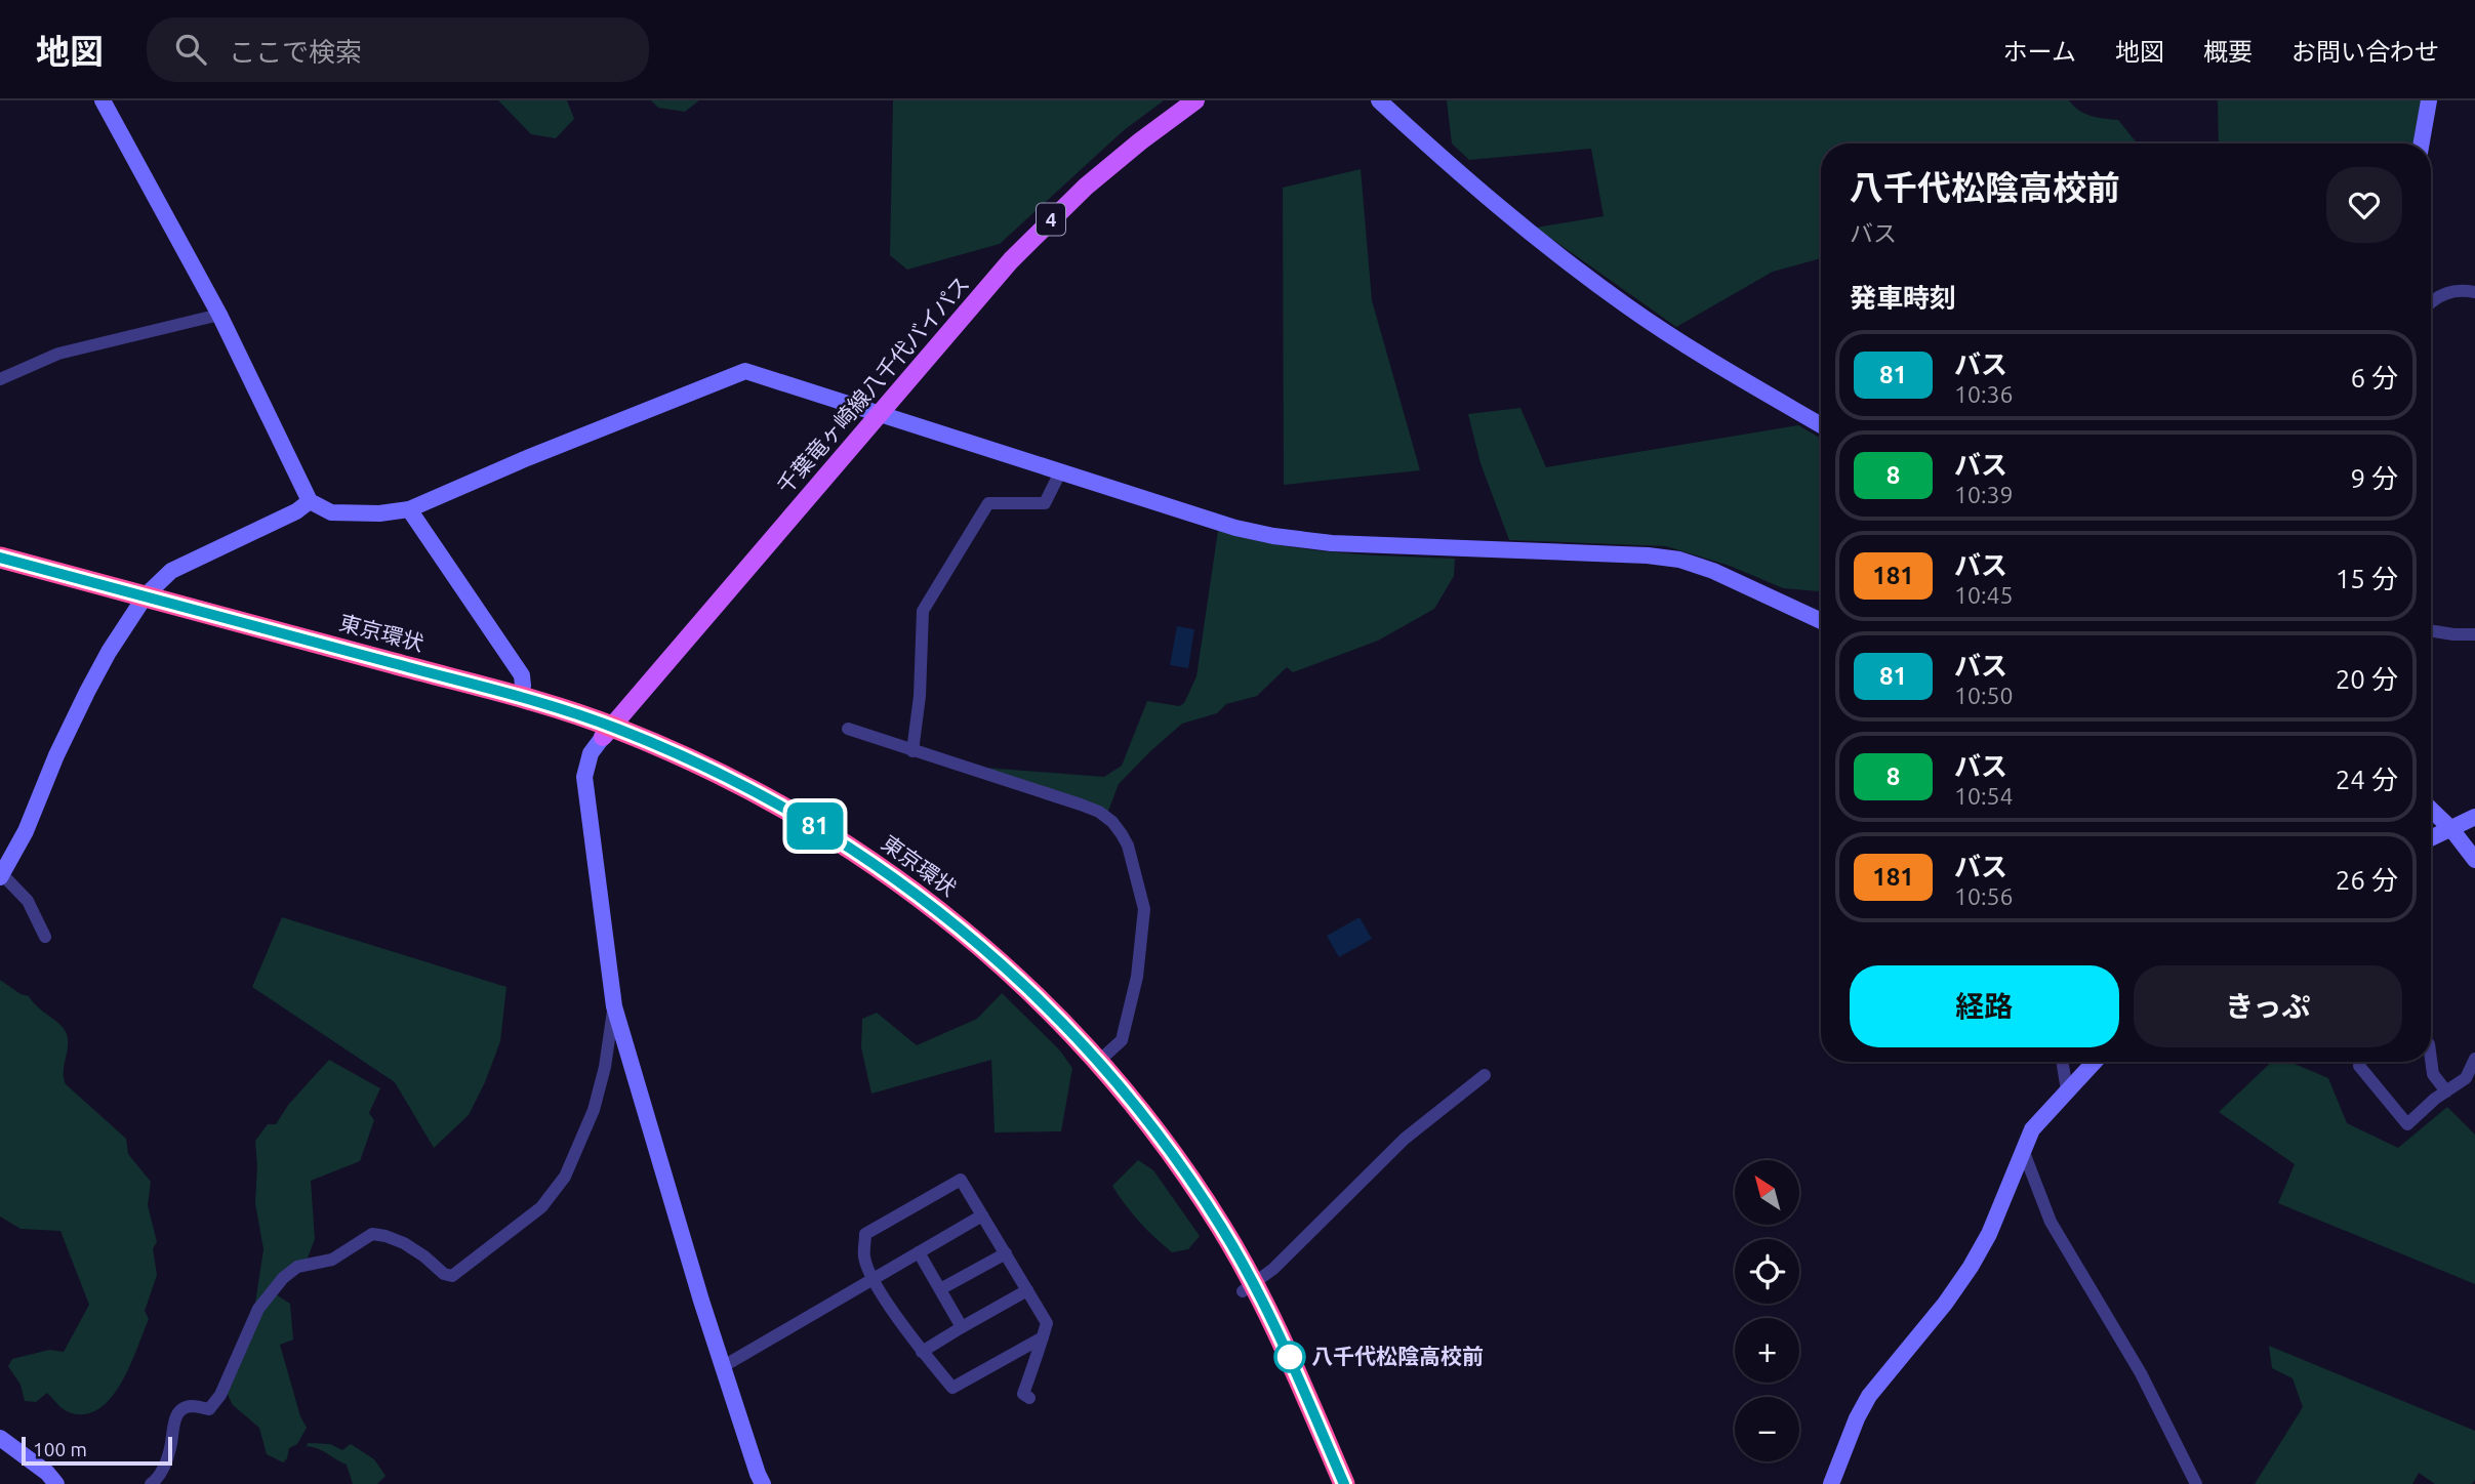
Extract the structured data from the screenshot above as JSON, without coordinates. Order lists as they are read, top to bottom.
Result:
{
  "streets": {
    "highway": ["東京環状"],
    "main road": ["4", "千葉竜ヶ崎線八千代バイパス"]
  },
  "crossings": [
    ["千葉竜ヶ崎線八千代バイパス", "東京環状"]
  ],
  "places": ["八千代松陰高校前"],
  "lines": ["bus line 81"],
  "scale_bar": "100 m",
  "north": "top left",
  "page": {
    "header": "地図",
    "search": "ここで検索",
    "nav": [
      "ホーム",
      "地図",
      "概要",
      "お問い合わせ"
    ],
    "on_map": "81",
    "heading": [
      ["八千代松陰高校前", "バス"],
      "発車時刻"
    ],
    "list": [
      {
        "mark": "81",
        "name": "バス",
        "note": "10:36",
        "value": "6 分"
      },
      {
        "mark": "8",
        "name": "バス",
        "note": "10:39",
        "value": "9 分"
      },
      {
        "mark": "181",
        "name": "バス",
        "note": "10:45",
        "value": "15 分"
      },
      {
        "mark": "81",
        "name": "バス",
        "note": "10:50",
        "value": "20 分"
      },
      {
        "mark": "8",
        "name": "バス",
        "note": "10:54",
        "value": "24 分"
      },
      {
        "mark": "181",
        "name": "バス",
        "note": "10:56",
        "value": "26 分"
      }
    ],
    "buttons": ["経路", "きっぷ"],
    "map_buttons": ["+", "−"],
    "scale": "100 m"
  }
}
